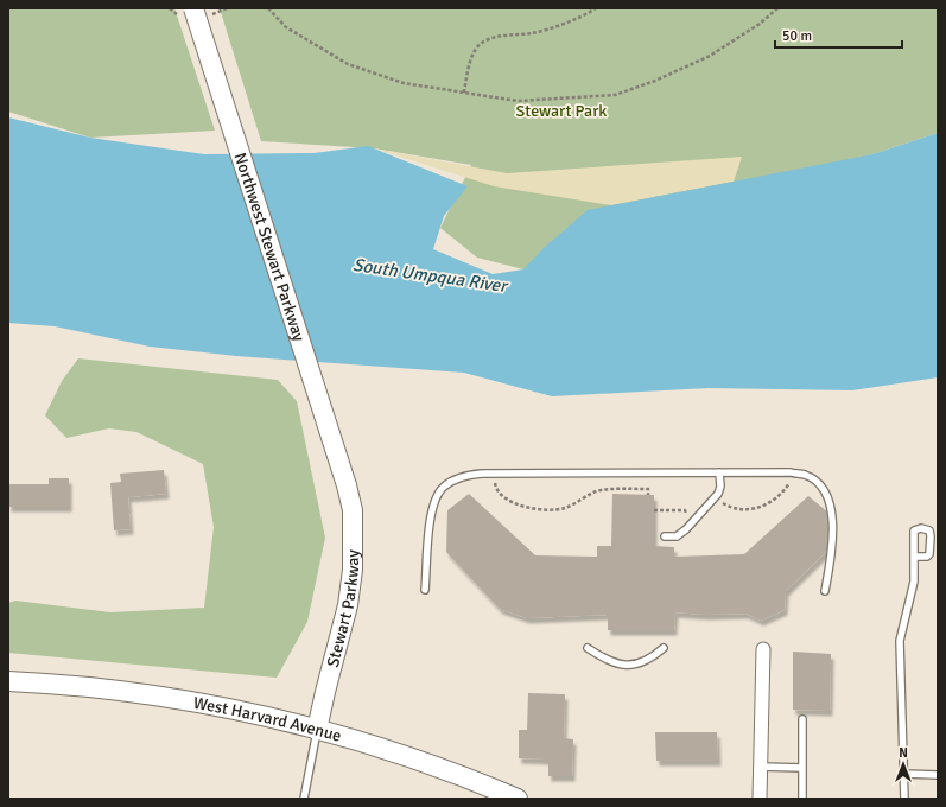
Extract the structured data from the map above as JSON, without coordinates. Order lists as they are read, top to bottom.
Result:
{
  "streets": {
    "main road": ["Northwest Stewart Parkway", "Stewart Parkway", "West Harvard Avenue"]
  },
  "crossings": [
    ["Northwest Stewart Parkway", "Stewart Parkway"],
    ["Stewart Parkway", "West Harvard Avenue"]
  ],
  "water": ["South Umpqua River"],
  "parks": ["Stewart Park"],
  "scale_bar": "50 m",
  "north": "top"
}
